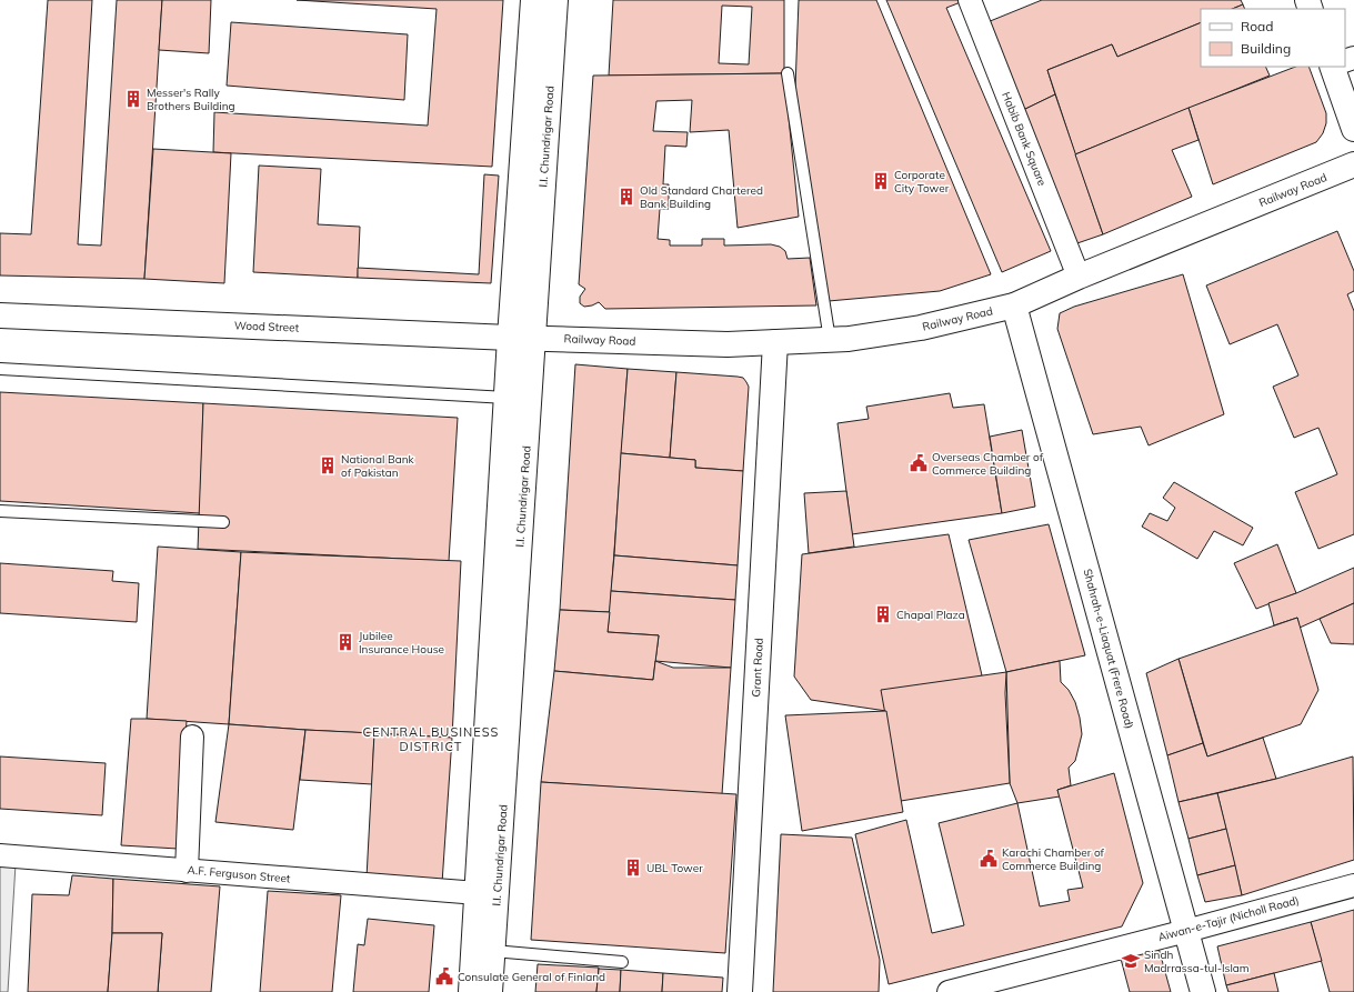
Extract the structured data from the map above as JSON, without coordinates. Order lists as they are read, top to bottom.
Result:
{
  "streets": {
    "main road": [
      "I.I. Chundrigar Road",
      "Railway Road",
      "Wood Street",
      "Shahrah-e-Liaquat (Frere Road)",
      "Grant Road"
    ],
    "street": ["Habib Bank Square", "A.F. Ferguson Street", "Aiwan-e-Tajir (Nicholl Road)"]
  },
  "crossings": [
    ["I.I. Chundrigar Road", "Railway Road"],
    ["I.I. Chundrigar Road", "Wood Street"],
    ["I.I. Chundrigar Road", "A.F. Ferguson Street"],
    ["Habib Bank Square", "Railway Road"],
    ["Railway Road", "Wood Street"],
    ["Railway Road", "Shahrah-e-Liaquat (Frere Road)"],
    ["Railway Road", "Grant Road"],
    ["Shahrah-e-Liaquat (Frere Road)", "Aiwan-e-Tajir (Nicholl Road)"]
  ],
  "districts": ["CENTRAL BUSINESS DISTRICT"],
  "places": {
    "building": [
      "Messer's Rally Brothers Building",
      "Corporate City Tower",
      "Old Standard Chartered Bank Building",
      "National Bank of Pakistan",
      "Chapal Plaza",
      "Jubilee Insurance House",
      "UBL Tower"
    ],
    "public building": ["Overseas Chamber of Commerce Building", "Karachi Chamber of Commerce Building", "Consulate General of Finland"],
    "school or university": ["Sindh Madrrassa-tul-Islam"]
  },
  "legend": ["Road", "Building"]
}
